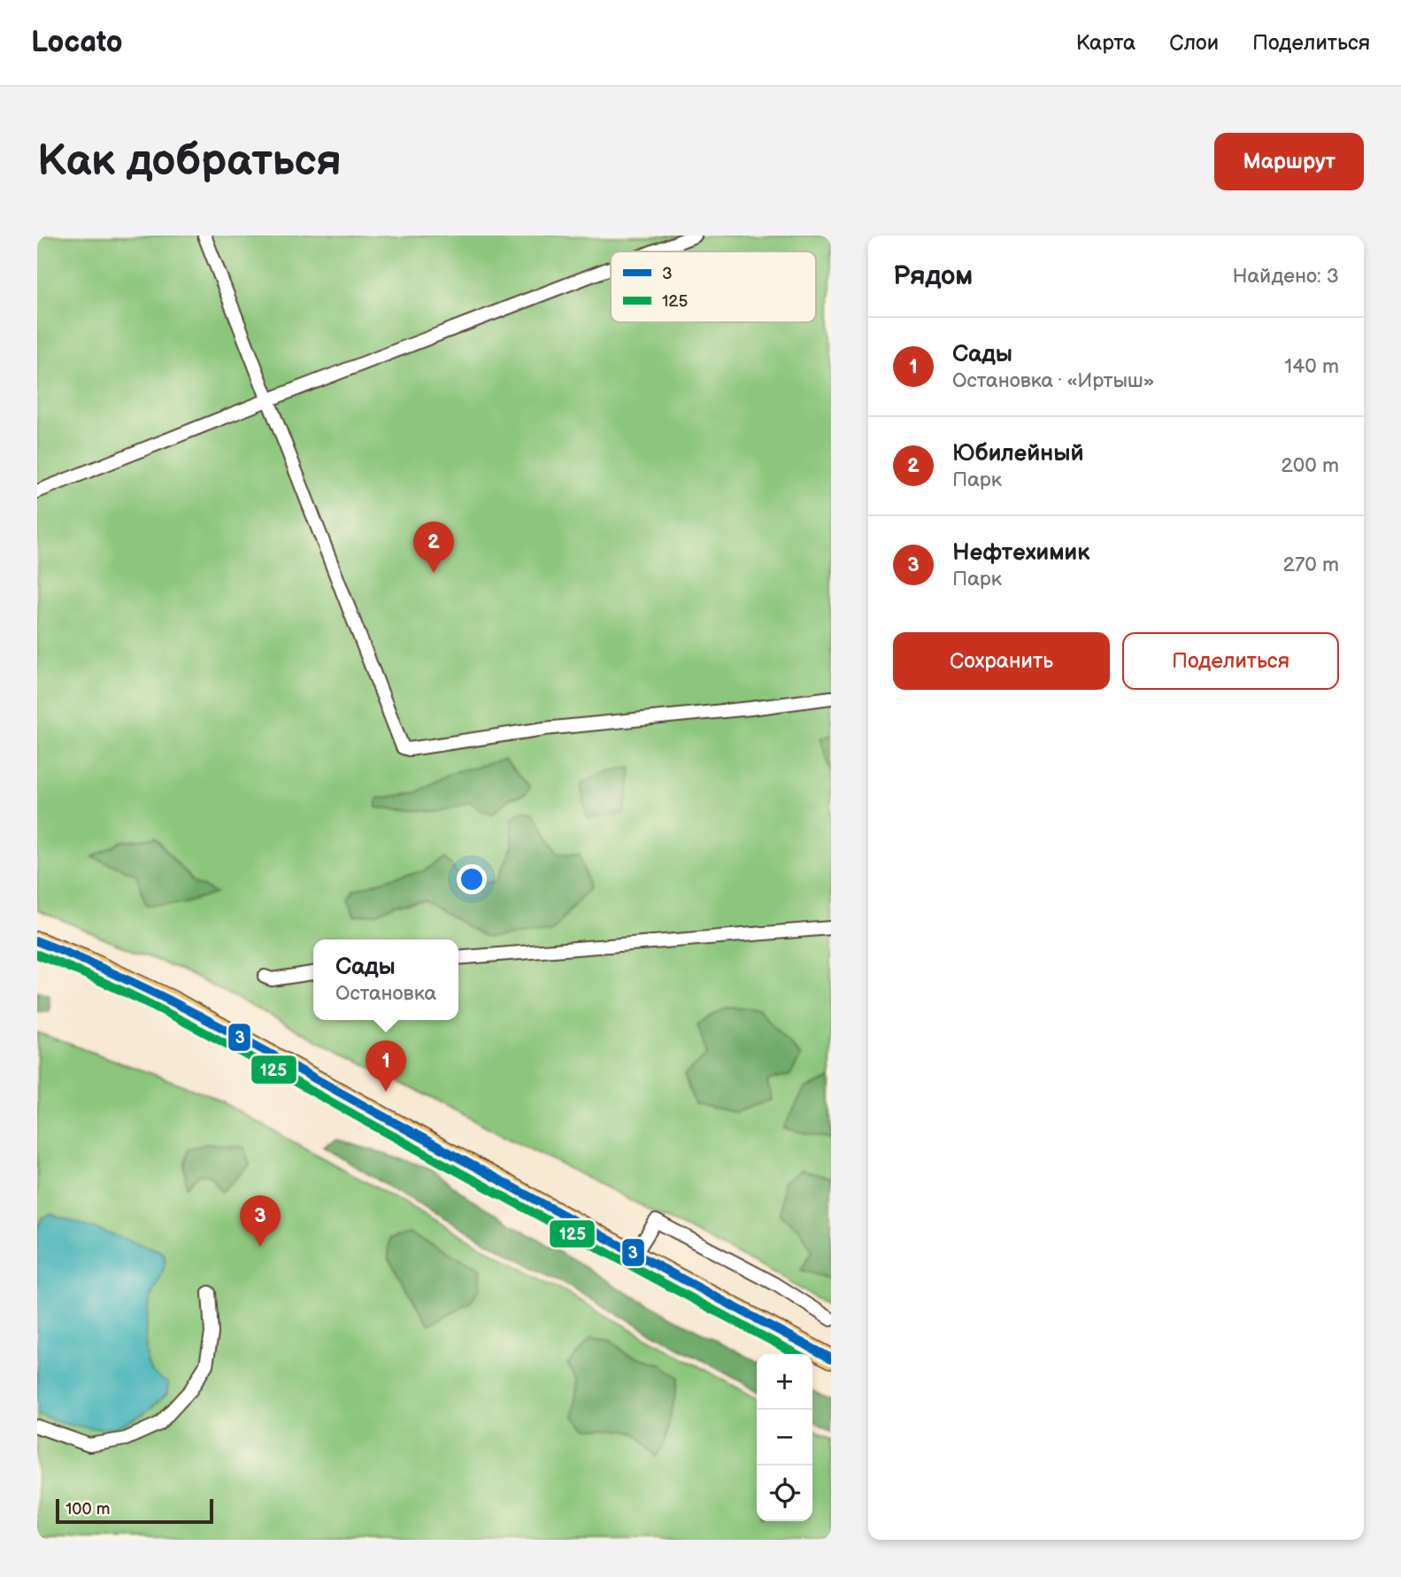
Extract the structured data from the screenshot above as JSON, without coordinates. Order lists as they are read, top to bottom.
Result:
{
  "lines": ["transit line 3", "transit line 125"],
  "legend": ["3", "125"],
  "scale_bar": "100 m",
  "page": {
    "header": "Locato",
    "nav": ["Карта", "Слои", "Поделиться"],
    "buttons": [
      "Маршрут",
      ["Сохранить", "Поделиться"]
    ],
    "title": "Как добраться",
    "heading": ["Рядом", "Найдено: 3"],
    "list": [
      {
        "mark": "1",
        "name": "Сады",
        "note": "Остановка · «Иртыш»",
        "value": "140 m"
      },
      {
        "mark": "2",
        "name": "Юбилейный",
        "note": "Парк",
        "value": "200 m"
      },
      {
        "mark": "3",
        "name": "Нефтехимик",
        "note": "Парк",
        "value": "270 m"
      }
    ],
    "pins": ["2", "1", "3"],
    "popup": ["Сады", "Остановка"],
    "map_buttons": ["+", "−"],
    "scale": "100 m"
  }
}
